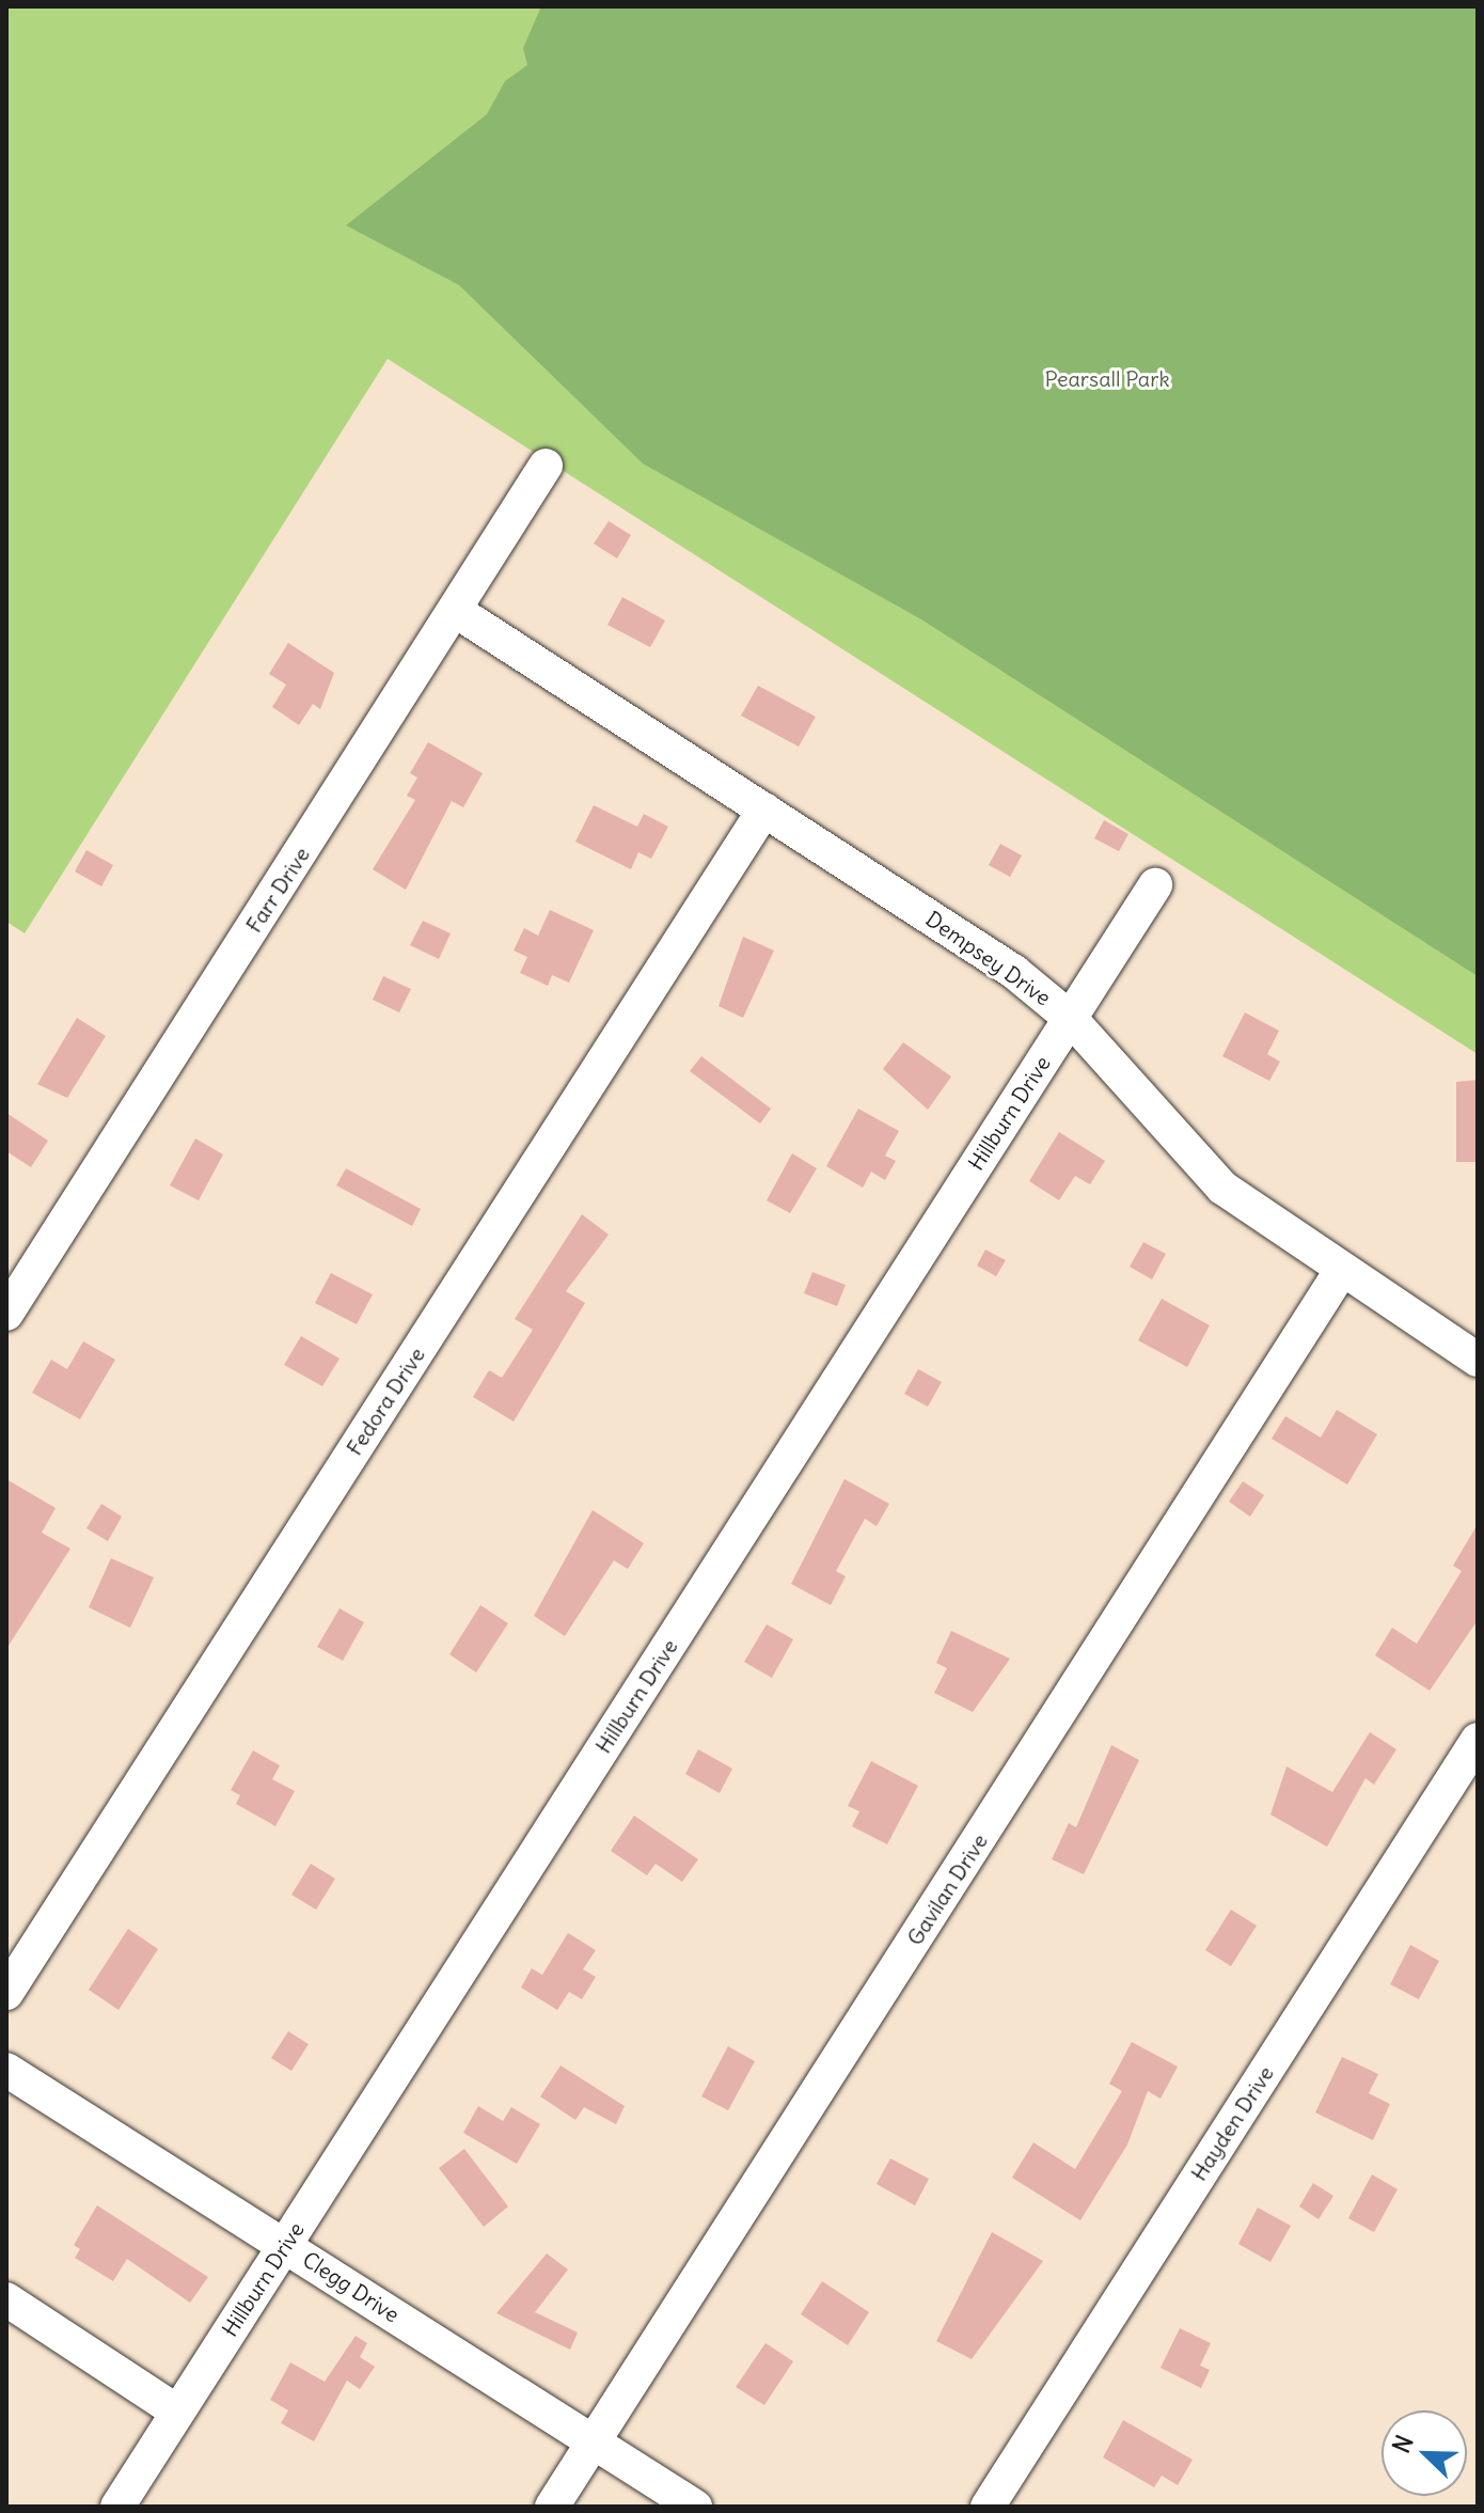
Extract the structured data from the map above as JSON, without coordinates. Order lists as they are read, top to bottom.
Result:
{
  "streets": {
    "street": [
      "Farr Drive",
      "Dempsey Drive",
      "Hillburn Drive",
      "Fedora Drive",
      "Gavilan Drive",
      "Hayden Drive",
      "Clegg Drive"
    ]
  },
  "crossings": [
    ["Farr Drive", "Dempsey Drive"],
    ["Dempsey Drive", "Hillburn Drive"],
    ["Dempsey Drive", "Fedora Drive"],
    ["Dempsey Drive", "Gavilan Drive"],
    ["Hillburn Drive", "Clegg Drive"],
    ["Gavilan Drive", "Clegg Drive"]
  ],
  "parks": ["Pearsall Park"],
  "north": "top left"
}
